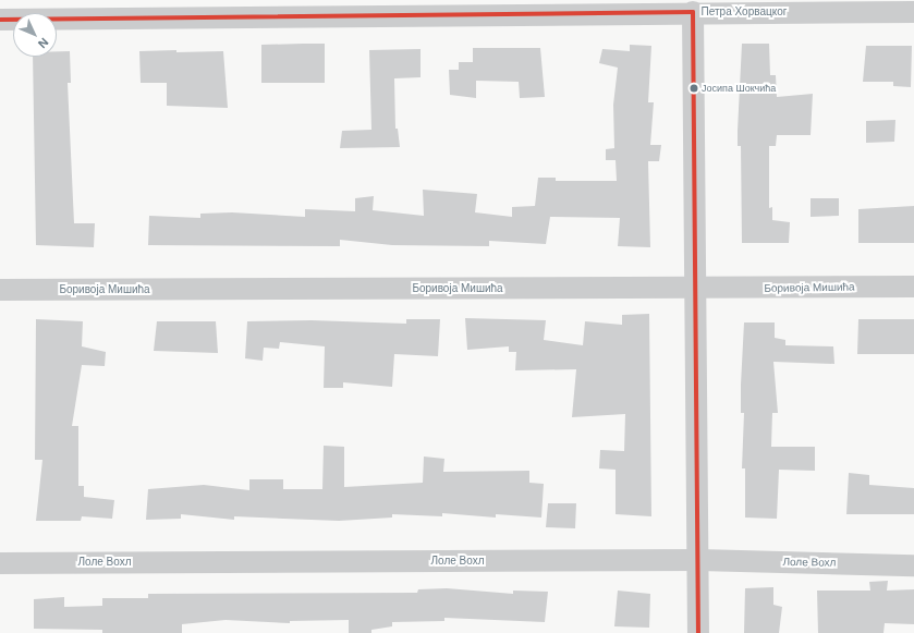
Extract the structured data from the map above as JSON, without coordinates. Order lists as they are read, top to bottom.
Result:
{
  "streets": {
    "street": ["Петра Хорвацког", "Боривоја Мишића", "Лоле Вохл"]
  },
  "places": ["Јосипа Шокчића"],
  "north": "bottom right"
}
